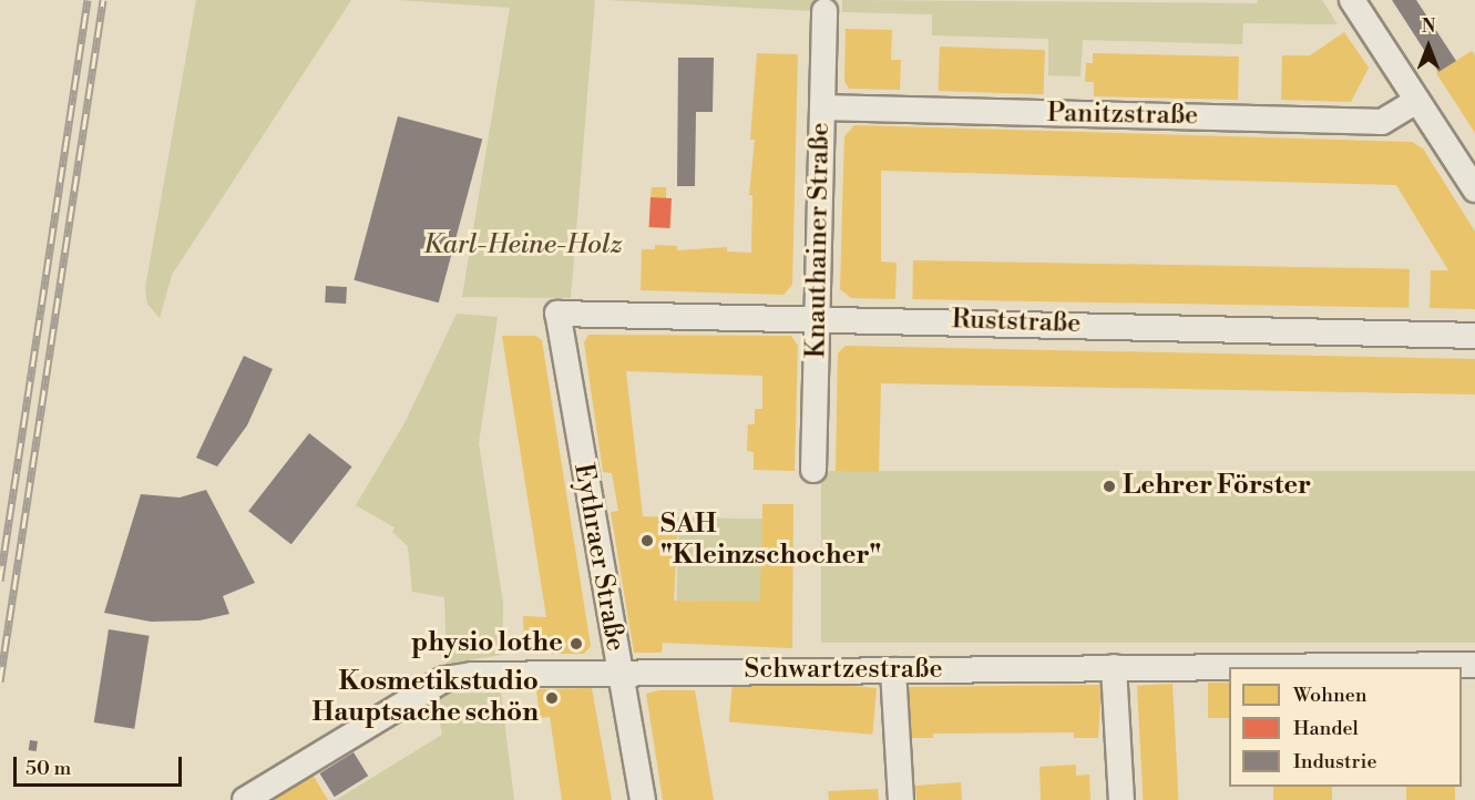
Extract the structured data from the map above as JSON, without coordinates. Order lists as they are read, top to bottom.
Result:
{
  "streets": {
    "street": [
      "Panitzstraße",
      "Knauthainer Straße",
      "Ruststraße",
      "Eythraer Straße",
      "Schwartzestraße"
    ]
  },
  "crossings": [
    ["Panitzstraße", "Knauthainer Straße"],
    ["Knauthainer Straße", "Ruststraße"],
    ["Ruststraße", "Eythraer Straße"],
    ["Eythraer Straße", "Schwartzestraße"]
  ],
  "parks": ["Karl-Heine-Holz"],
  "places": [
    "Lehrer Förster",
    "SAH \"Kleinzschocher\"",
    "physio lothe",
    "Kosmetikstudio Hauptsache schön"
  ],
  "legend": ["Wohnen", "Handel", "Industrie"],
  "scale_bar": "50 m",
  "north": "top"
}
